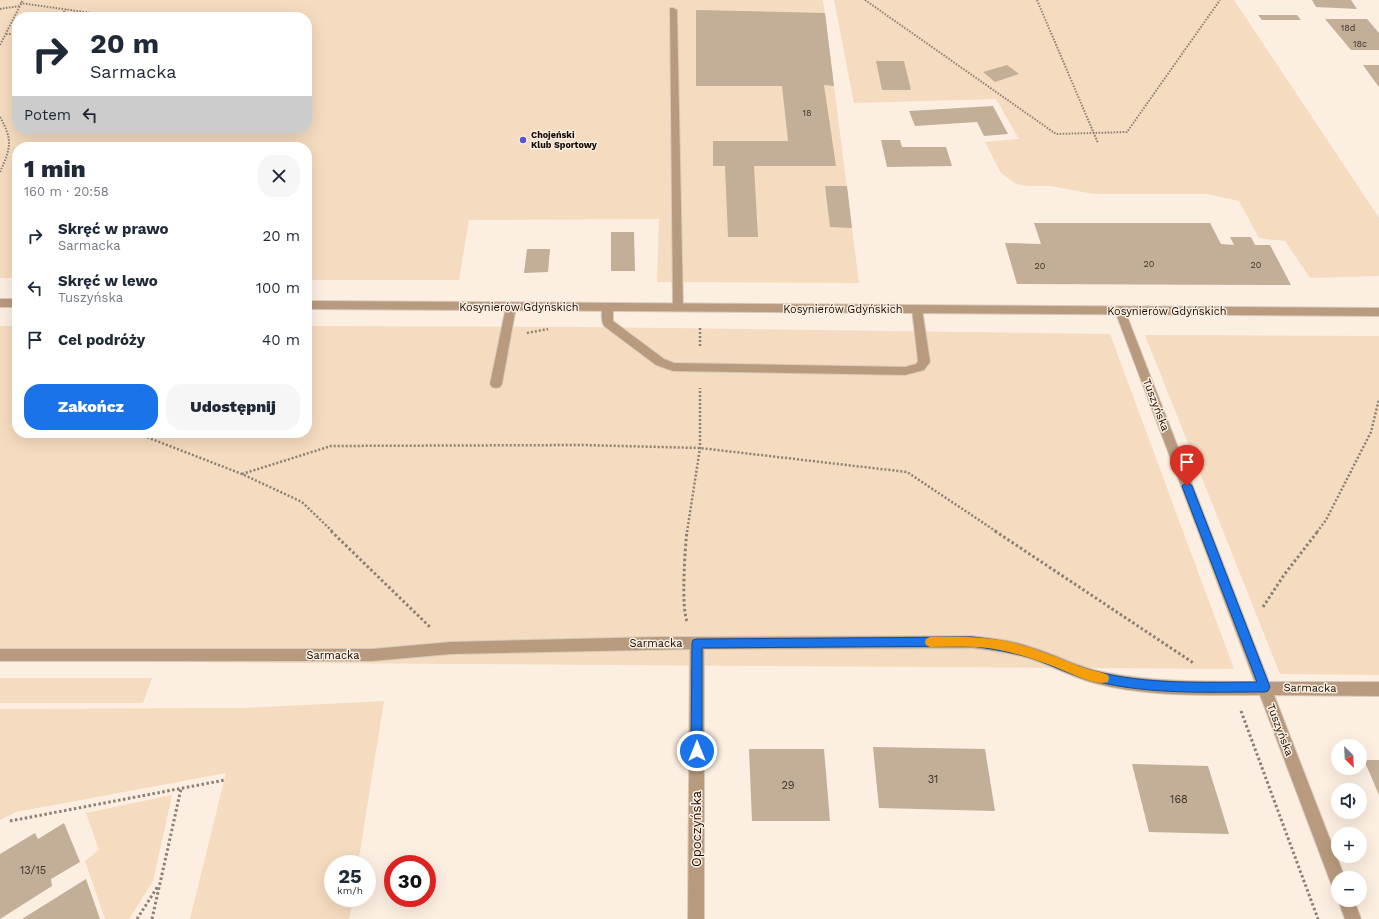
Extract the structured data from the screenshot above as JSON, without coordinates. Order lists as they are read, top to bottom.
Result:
{
  "streets": {
    "street": [
      "Kosynierów Gdyńskich",
      "Tuszyńska",
      "Sarmacka",
      "Opoczyńska"
    ]
  },
  "crossings": [
    ["Kosynierów Gdyńskich", "Tuszyńska"],
    ["Tuszyńska", "Sarmacka"],
    ["Sarmacka", "Opoczyńska"]
  ],
  "places": ["Chojeński Klub Sportowy"],
  "house_numbers": [
    "18d",
    "18c",
    "18",
    "20",
    "20",
    "20",
    "31",
    "29",
    "168",
    "13/15"
  ],
  "north": "bottom right",
  "page": {
    "turn": ["20 m", "Sarmacka"],
    "then": "Potem",
    "heading": ["1 min", "160 m · 20:58"],
    "list": [
      {
        "name": "Skręć w prawo",
        "note": "Sarmacka",
        "value": "20 m"
      },
      {
        "name": "Skręć w lewo",
        "note": "Tuszyńska",
        "value": "100 m"
      },
      {
        "name": "Cel podróży",
        "value": "40 m"
      }
    ],
    "buttons": ["Zakończ", "Udostępnij"],
    "map_buttons": ["+", "−"],
    "speed": "25 km/h",
    "limit": "30"
  }
}
